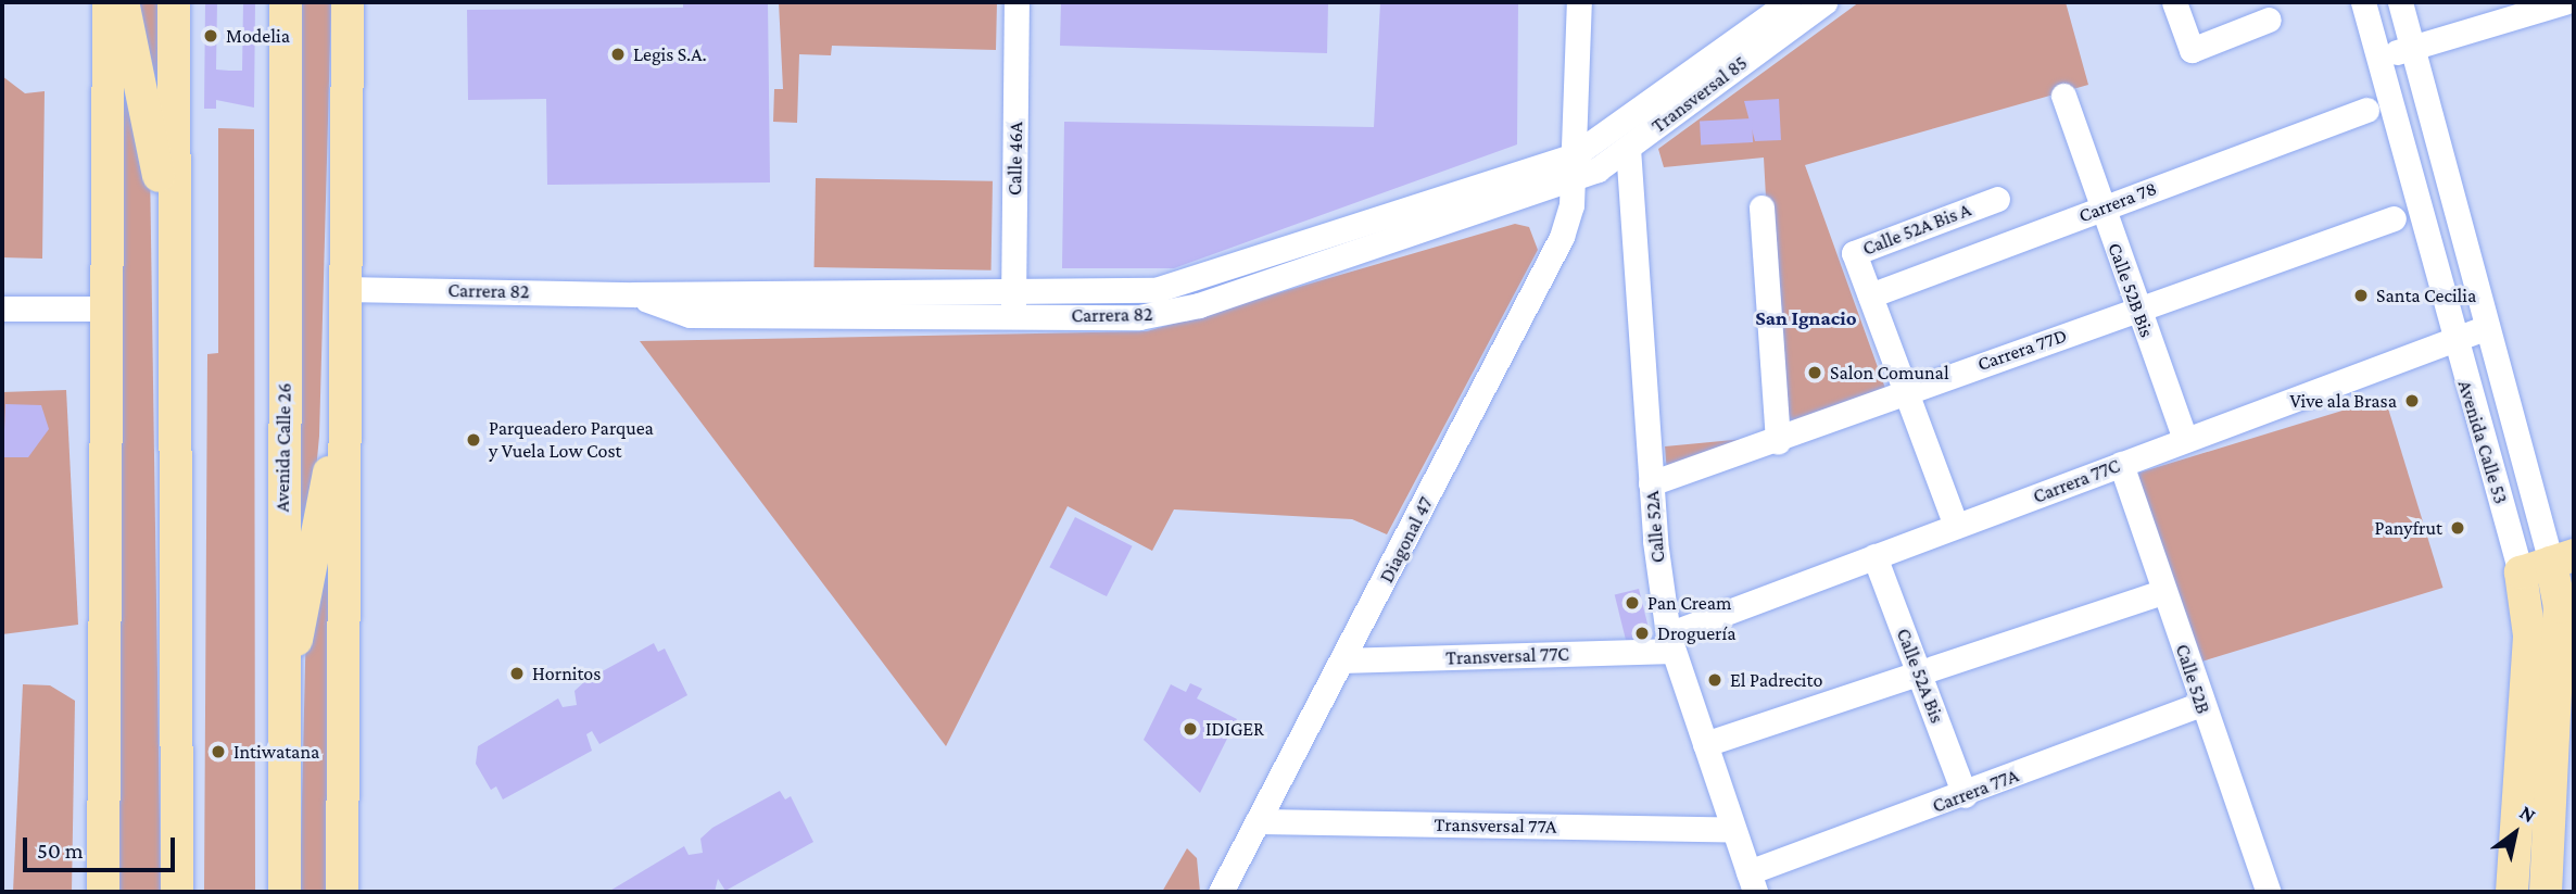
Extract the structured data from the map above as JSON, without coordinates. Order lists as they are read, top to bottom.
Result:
{
  "streets": {
    "main road": ["Avenida Calle 53", "Avenida Calle 26"],
    "street": [
      "Transversal 85",
      "Calle 46A",
      "Carrera 78",
      "Calle 52A Bis A",
      "Calle 52B Bis",
      "Carrera 82",
      "Carrera 77D",
      "Carrera 77C",
      "Calle 52A",
      "Diagonal 47",
      "Transversal 77C",
      "Calle 52A Bis",
      "Calle 52B",
      "Carrera 77A",
      "Transversal 77A"
    ]
  },
  "crossings": [
    ["Transversal 85", "Carrera 82"],
    ["Transversal 85", "Calle 52A"],
    ["Transversal 85", "Diagonal 47"],
    ["Calle 46A", "Carrera 82"],
    ["Carrera 78", "Calle 52A Bis A"],
    ["Carrera 78", "Calle 52B Bis"],
    ["Calle 52A Bis A", "Carrera 77D"],
    ["Calle 52A Bis A", "Carrera 77C"],
    ["Calle 52B Bis", "Carrera 77D"],
    ["Calle 52B Bis", "Carrera 77C"],
    ["Carrera 82", "Diagonal 47"],
    ["Carrera 77D", "Calle 52A"],
    ["Avenida Calle 53", "Carrera 77C"],
    ["Carrera 77C", "Calle 52A"],
    ["Carrera 77C", "Transversal 77C"],
    ["Carrera 77C", "Calle 52A Bis"],
    ["Carrera 77C", "Calle 52B"],
    ["Calle 52A", "Transversal 77C"],
    ["Calle 52A", "Carrera 77A"],
    ["Calle 52A", "Transversal 77A"],
    ["Diagonal 47", "Transversal 77C"],
    ["Diagonal 47", "Transversal 77A"],
    ["Calle 52A Bis", "Carrera 77A"],
    ["Calle 52B", "Carrera 77A"]
  ],
  "districts": ["San Ignacio"],
  "places": [
    "Modelia",
    "Legis S.A.",
    "Santa Cecilia",
    "Salon Comunal",
    "Vive ala Brasa",
    "Parqueadero Parquea y Vuela Low Cost",
    "Panyfrut",
    "Pan Cream",
    "Droguería",
    "Hornitos",
    "El Padrecito",
    "IDIGER",
    "Intiwatana"
  ],
  "scale_bar": "50 m",
  "north": "top right"
}
